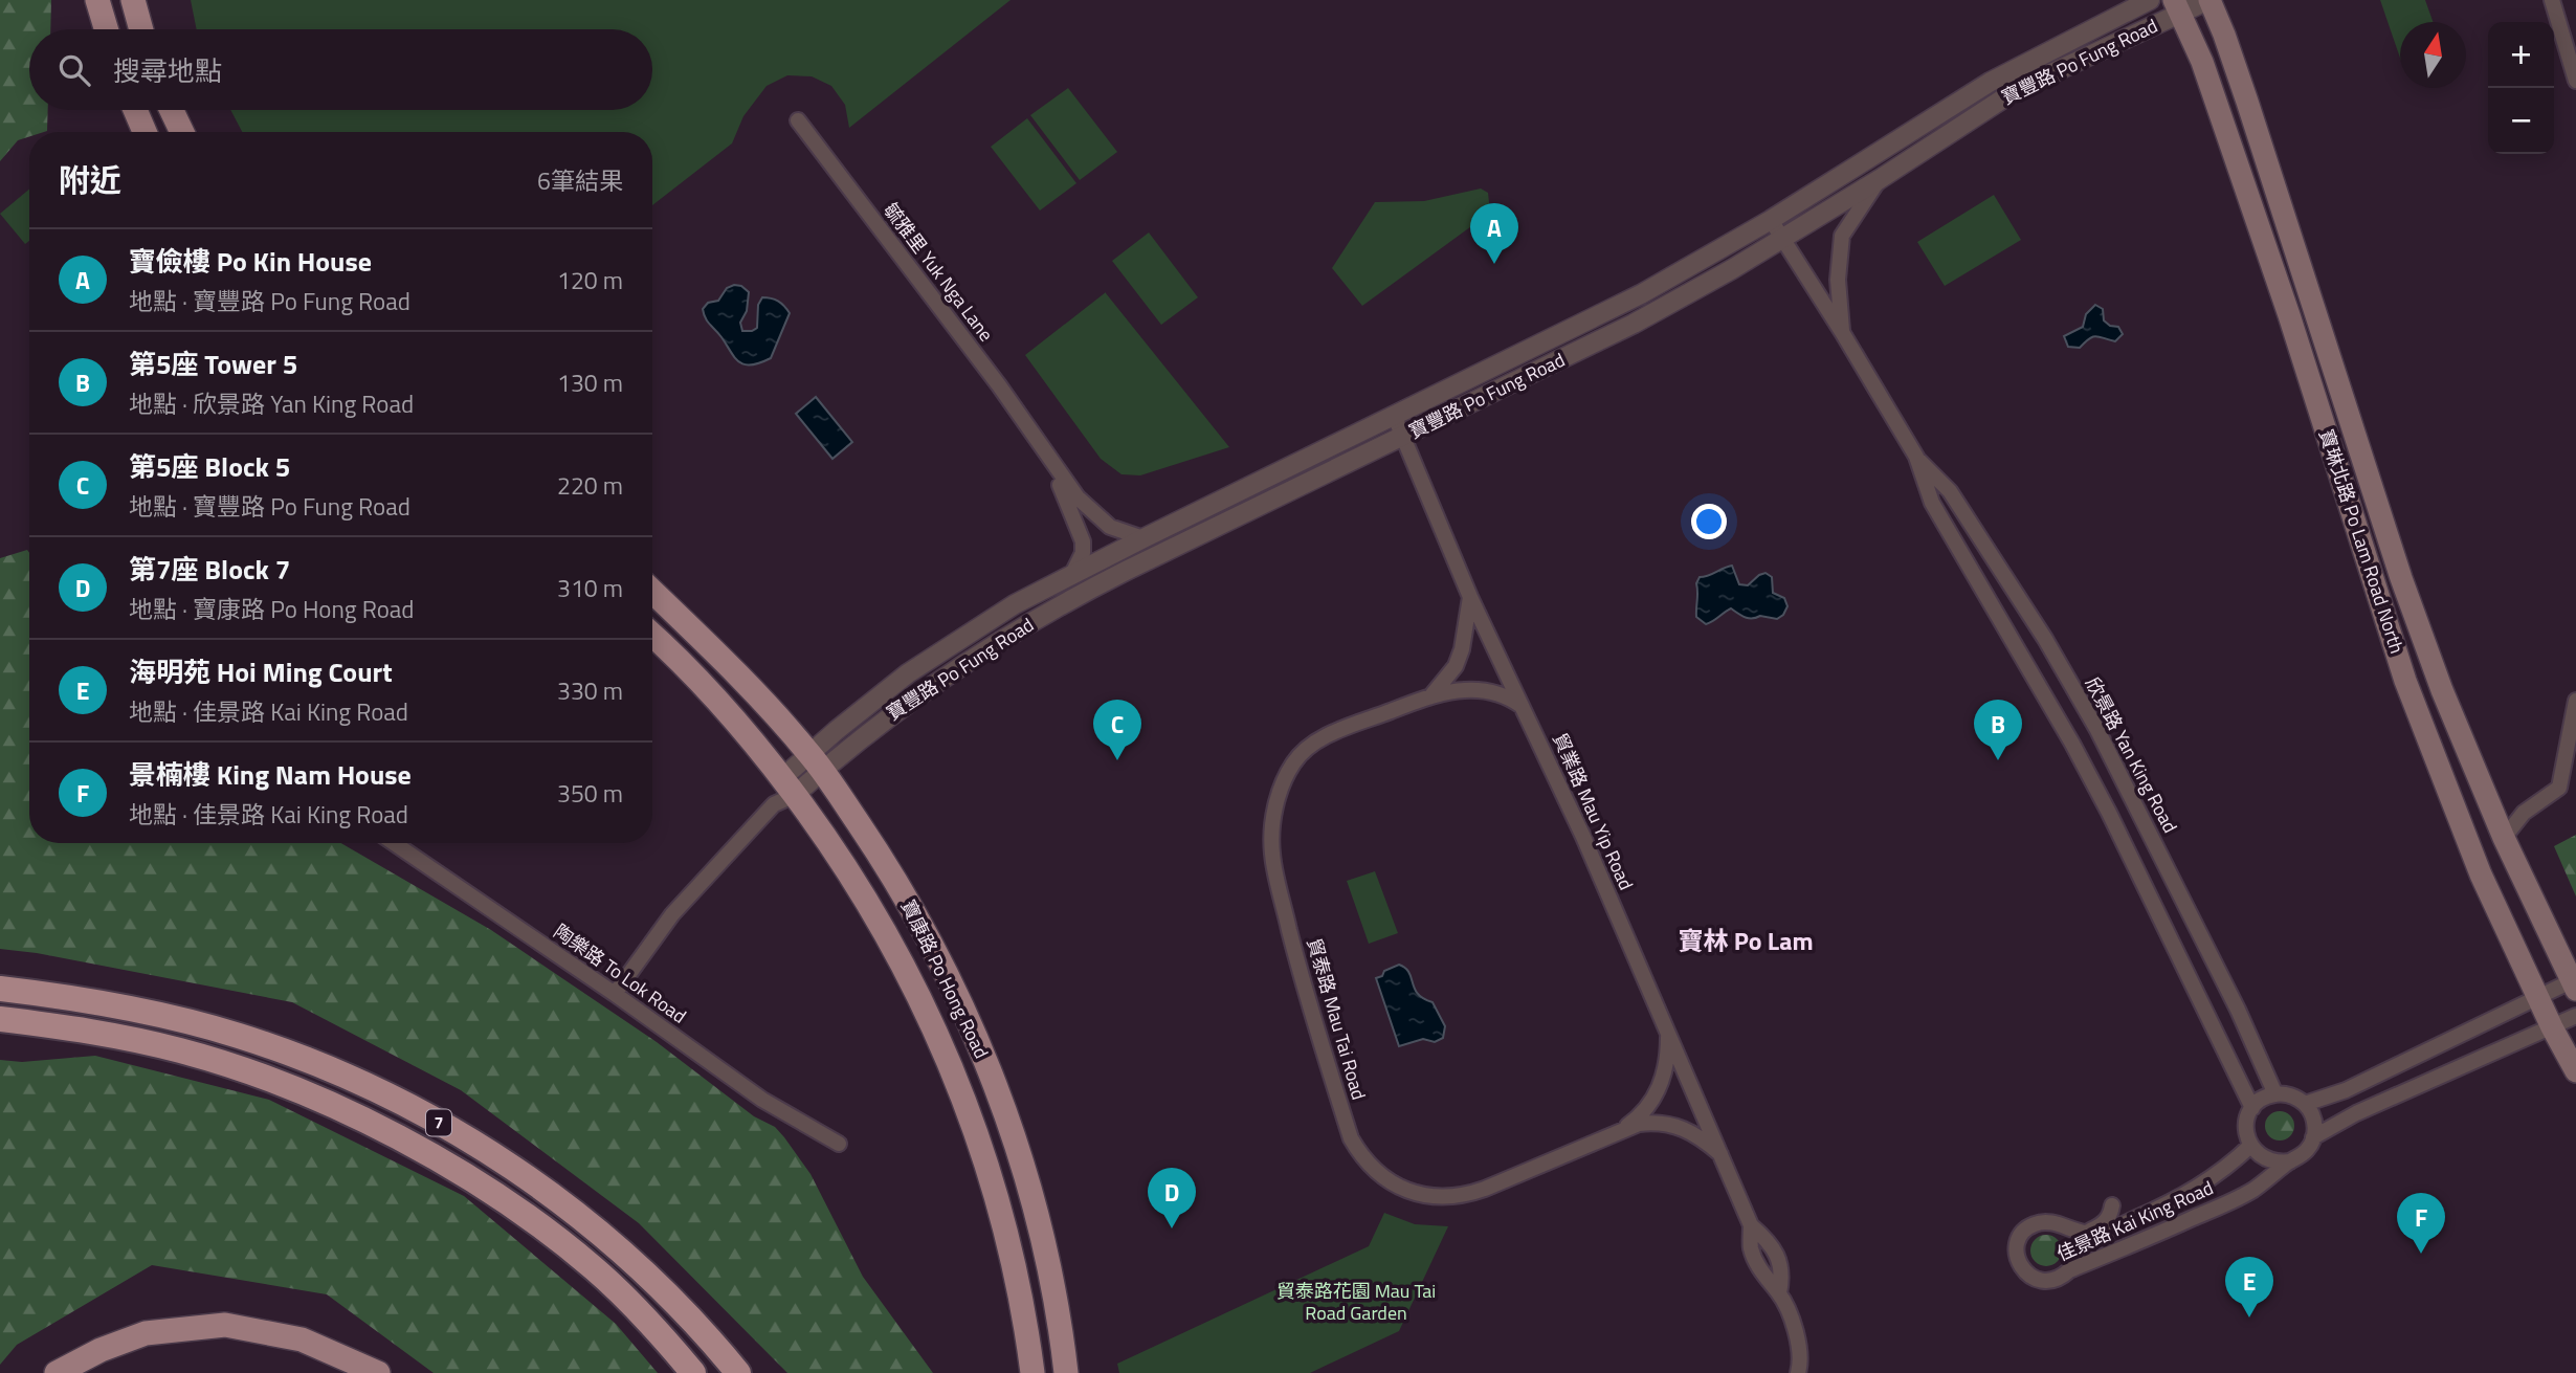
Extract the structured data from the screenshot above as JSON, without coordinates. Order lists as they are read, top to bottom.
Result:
{
  "streets": {
    "highway": ["7"],
    "main road": ["寶琳北路 Po Lam Road North", "寶康路 Po Hong Road"],
    "street": [
      "寶豐路 Po Fung Road",
      "毓雅里 Yuk Nga Lane",
      "欣景路 Yan King Road",
      "貿業路 Mau Yip Road",
      "陶樂路 To Lok Road",
      "貿泰路 Mau Tai Road",
      "佳景路 Kai King Road"
    ]
  },
  "crossings": [
    ["寶豐路 Po Fung Road", "毓雅里 Yuk Nga Lane"],
    ["寶豐路 Po Fung Road", "寶琳北路 Po Lam Road North"],
    ["寶豐路 Po Fung Road", "欣景路 Yan King Road"],
    ["寶豐路 Po Fung Road", "貿業路 Mau Yip Road"],
    ["寶豐路 Po Fung Road", "陶樂路 To Lok Road"],
    ["寶豐路 Po Fung Road", "寶康路 Po Hong Road"],
    ["寶琳北路 Po Lam Road North", "佳景路 Kai King Road"],
    ["欣景路 Yan King Road", "佳景路 Kai King Road"],
    ["貿業路 Mau Yip Road", "貿泰路 Mau Tai Road"]
  ],
  "districts": ["寶林 Po Lam"],
  "parks": ["貿泰路花園 Mau Tai Road Garden"],
  "north": "top",
  "page": {
    "map_buttons": ["+", "−"],
    "search": "搜尋地點",
    "heading": ["附近", "6筆結果"],
    "pins": [
      "A",
      "B",
      "C",
      "D",
      "F",
      "E"
    ],
    "list": [
      {
        "mark": "A",
        "name": "寶儉樓 Po Kin House",
        "note": "地點 · 寶豐路 Po Fung Road",
        "value": "120 m"
      },
      {
        "mark": "B",
        "name": "第5座 Tower 5",
        "note": "地點 · 欣景路 Yan King Road",
        "value": "130 m"
      },
      {
        "mark": "C",
        "name": "第5座 Block 5",
        "note": "地點 · 寶豐路 Po Fung Road",
        "value": "220 m"
      },
      {
        "mark": "D",
        "name": "第7座 Block 7",
        "note": "地點 · 寶康路 Po Hong Road",
        "value": "310 m"
      },
      {
        "mark": "E",
        "name": "海明苑 Hoi Ming Court",
        "note": "地點 · 佳景路 Kai King Road",
        "value": "330 m"
      },
      {
        "mark": "F",
        "name": "景楠樓 King Nam House",
        "note": "地點 · 佳景路 Kai King Road",
        "value": "350 m"
      }
    ]
  }
}
